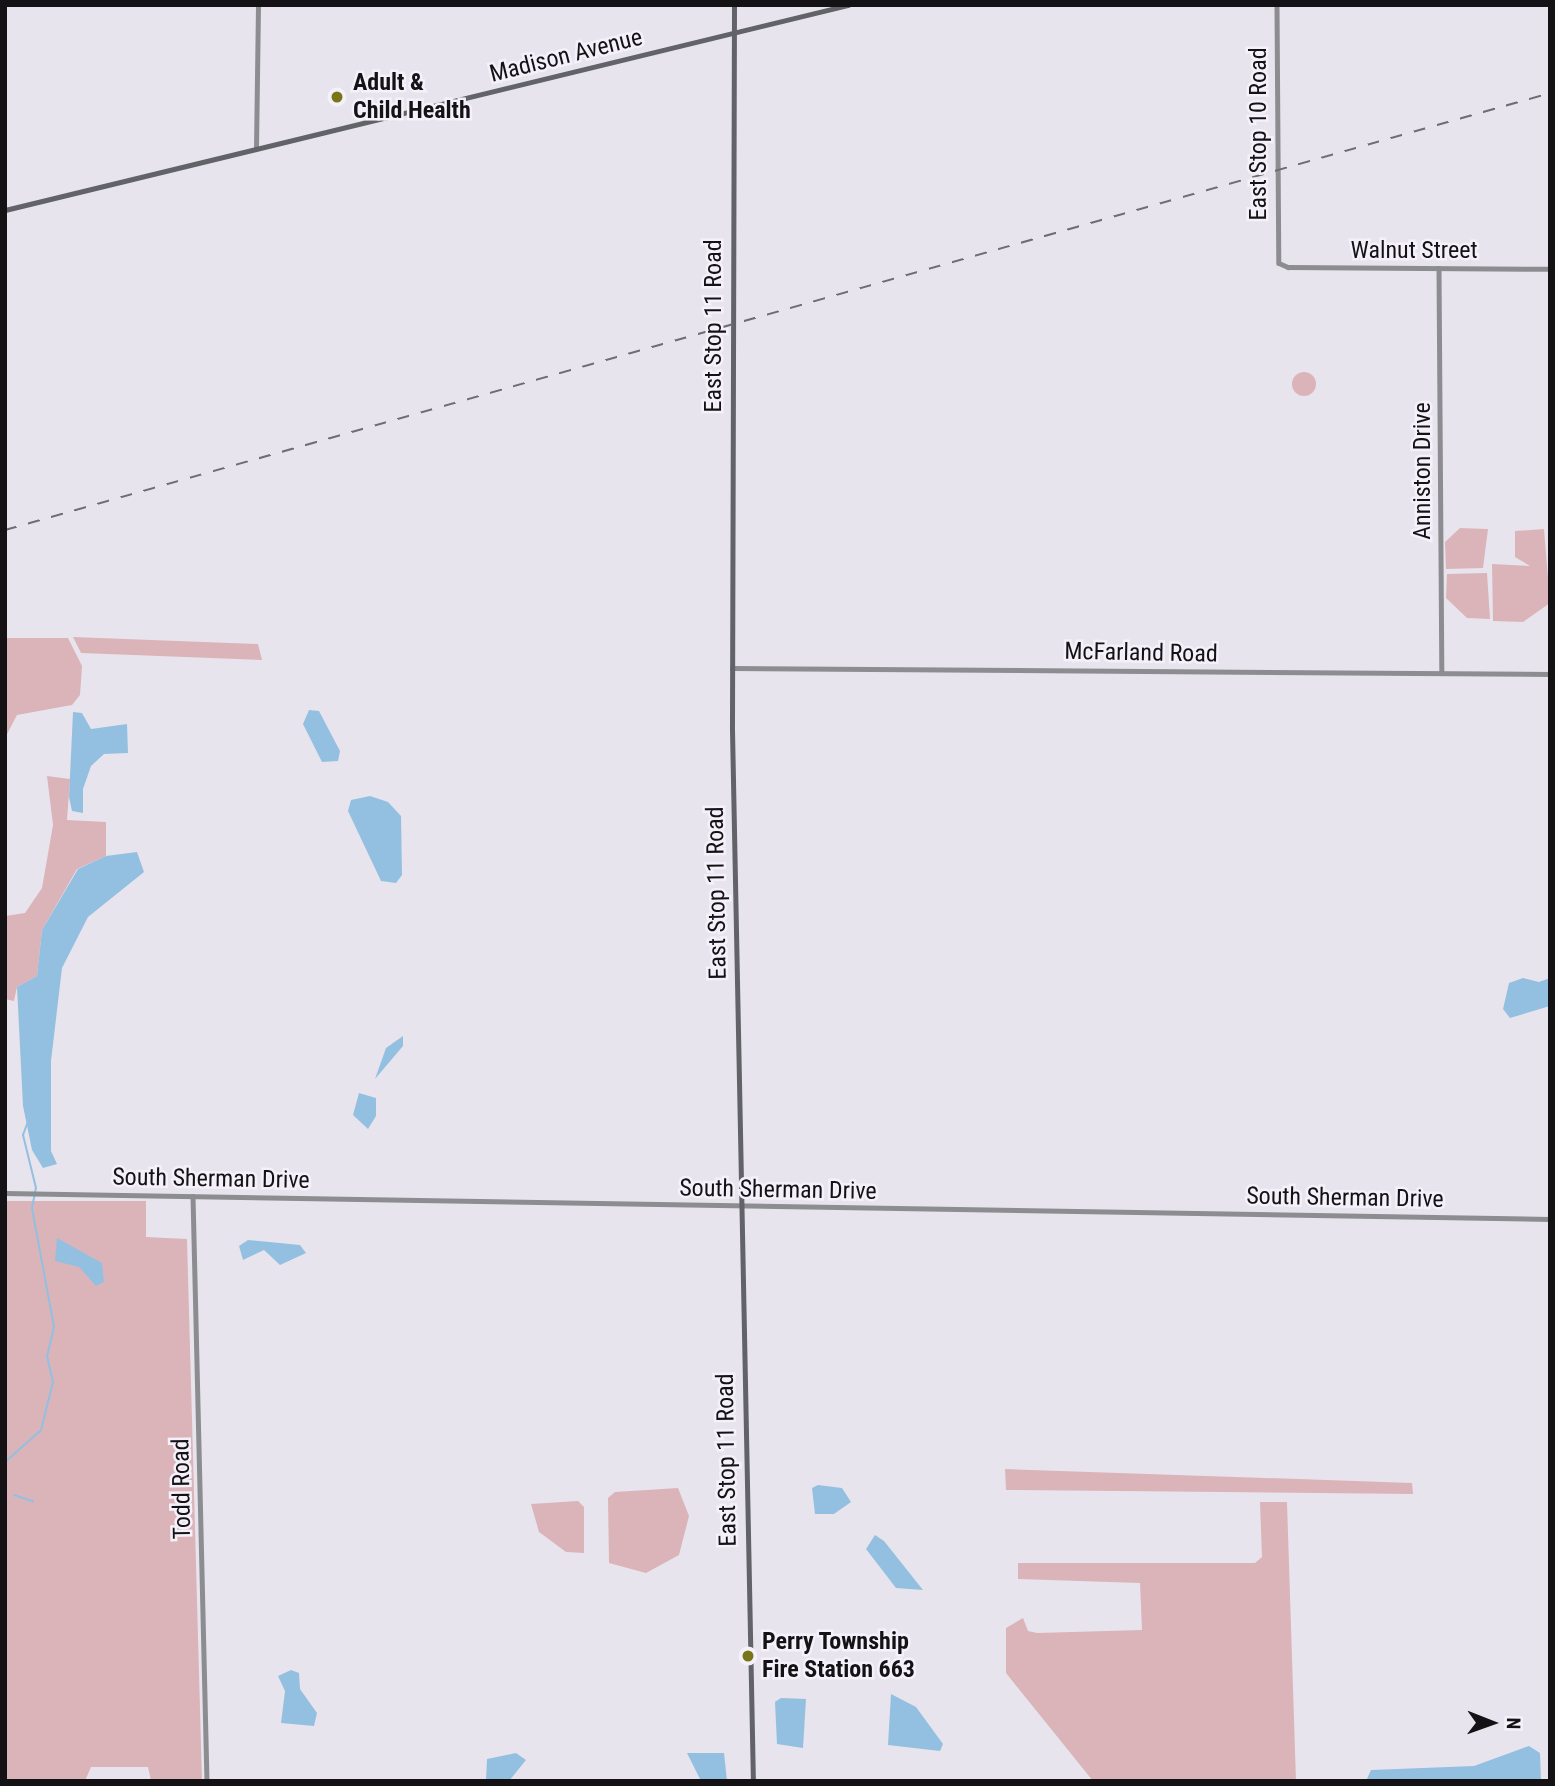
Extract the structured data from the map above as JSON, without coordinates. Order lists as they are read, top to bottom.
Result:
{
  "streets": {
    "main road": ["Madison Avenue", "East Stop 11 Road"],
    "street": [
      "East Stop 10 Road",
      "Walnut Street",
      "Anniston Drive",
      "McFarland Road",
      "South Sherman Drive",
      "Todd Road"
    ]
  },
  "crossings": [
    ["Madison Avenue", "East Stop 11 Road"],
    ["East Stop 10 Road", "Walnut Street"],
    ["Walnut Street", "Anniston Drive"],
    ["East Stop 11 Road", "McFarland Road"],
    ["East Stop 11 Road", "South Sherman Drive"],
    ["Anniston Drive", "McFarland Road"],
    ["South Sherman Drive", "Todd Road"]
  ],
  "places": ["Adult & Child Health", "Perry Township Fire Station 663"],
  "north": "right"
}
